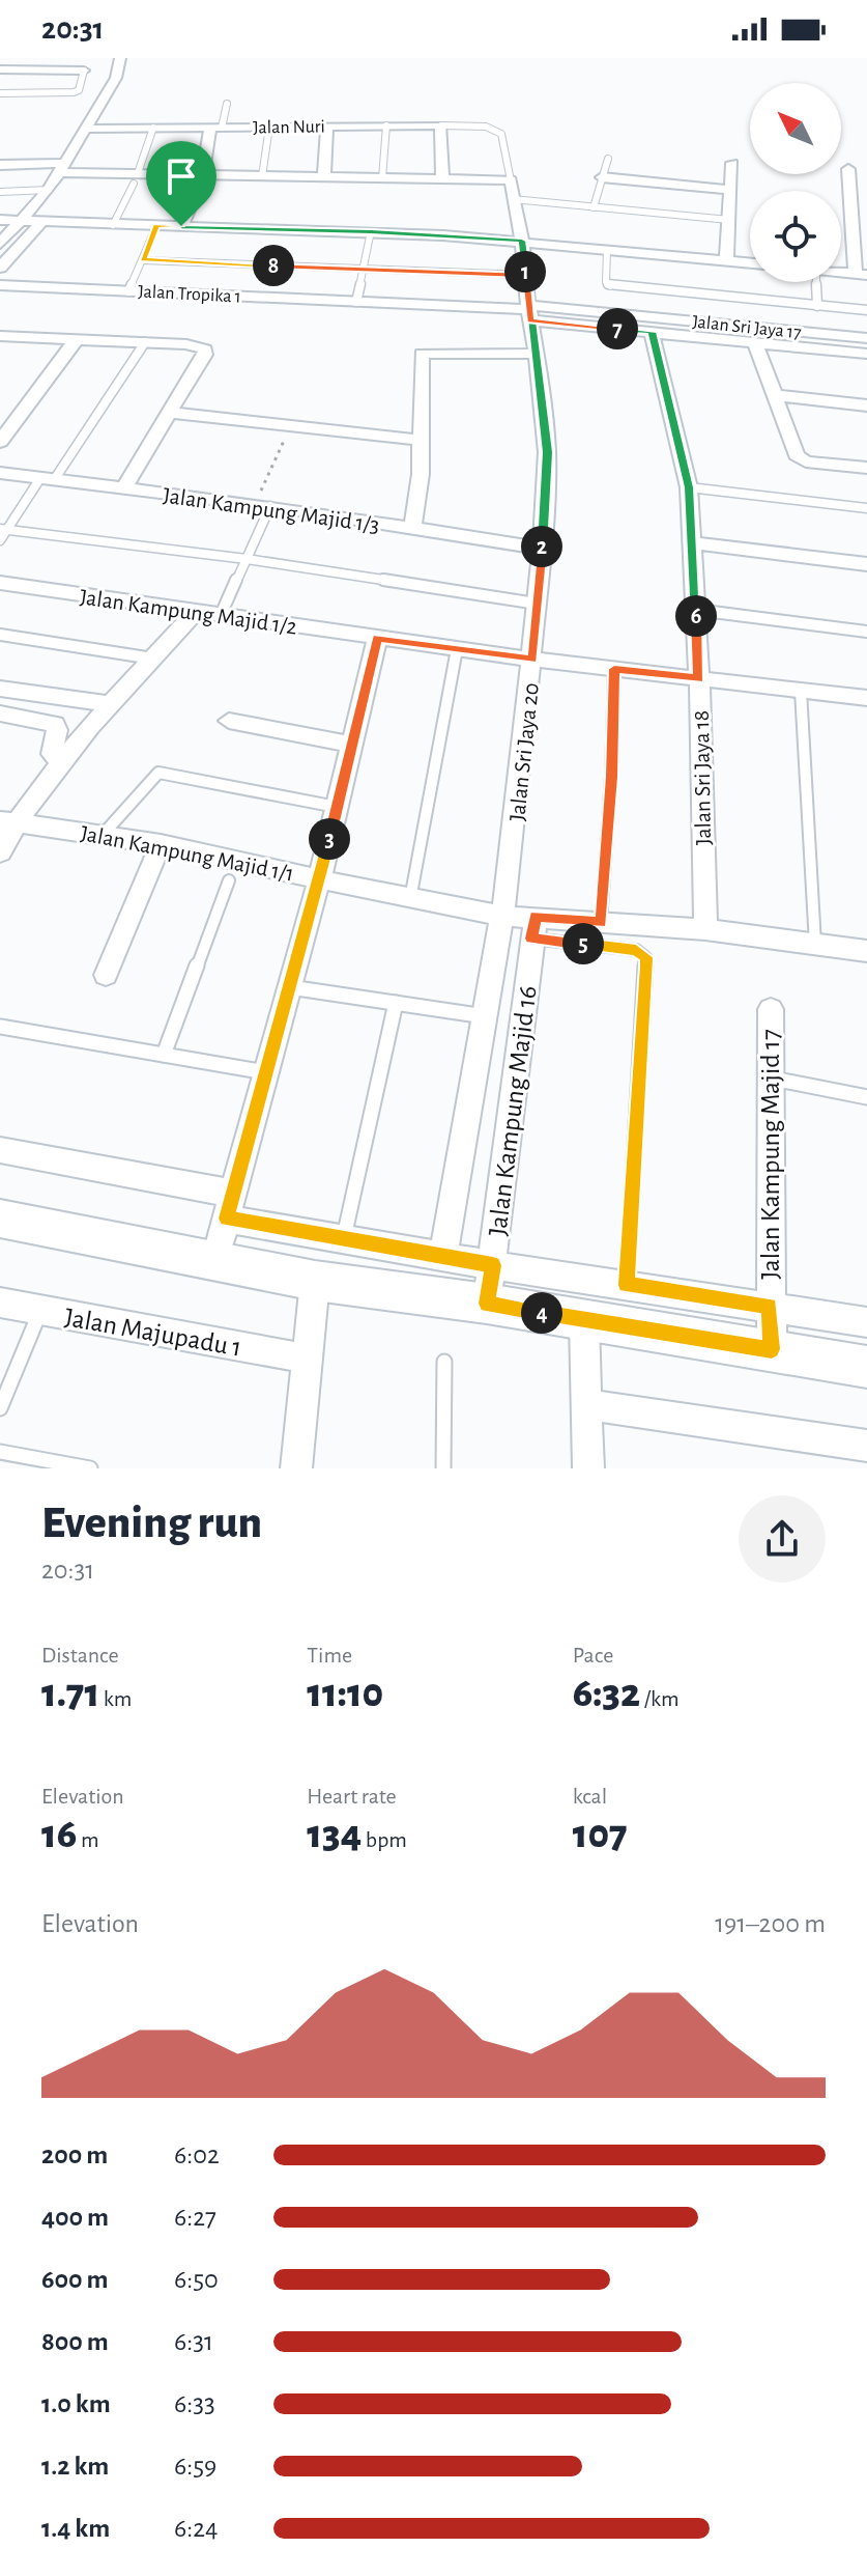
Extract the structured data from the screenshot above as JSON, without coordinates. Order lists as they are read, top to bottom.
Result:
{
  "streets": {
    "street": [
      "Jalan Nuri",
      "Jalan Tropika 1",
      "Jalan Sri Jaya 17",
      "Jalan Kampung Majid 1/3",
      "Jalan Kampung Majid 1/2",
      "Jalan Sri Jaya 20",
      "Jalan Sri Jaya 18",
      "Jalan Kampung Majid 1/1",
      "Jalan Kampung Majid 16",
      "Jalan Kampung Majid 17",
      "Jalan Majupadu 1"
    ]
  },
  "crossings": [
    ["Jalan Tropika 1", "Jalan Sri Jaya 17"],
    ["Jalan Tropika 1", "Jalan Sri Jaya 20"],
    ["Jalan Sri Jaya 17", "Jalan Sri Jaya 20"],
    ["Jalan Sri Jaya 17", "Jalan Sri Jaya 18"],
    ["Jalan Kampung Majid 1/3", "Jalan Sri Jaya 20"],
    ["Jalan Kampung Majid 1/2", "Jalan Sri Jaya 20"],
    ["Jalan Kampung Majid 1/2", "Jalan Sri Jaya 18"],
    ["Jalan Sri Jaya 20", "Jalan Kampung Majid 1/1"],
    ["Jalan Sri Jaya 18", "Jalan Kampung Majid 1/1"],
    ["Jalan Kampung Majid 1/1", "Jalan Kampung Majid 16"]
  ],
  "north": "top left",
  "page": {
    "status": "20:31",
    "pins": [
      "8",
      "1",
      "7",
      "2",
      "6",
      "3",
      "5",
      "4"
    ],
    "heading": ["Evening run", "20:31"],
    "stats": [
      ["Distance", "1.71 km"],
      ["Time", "11:10"],
      ["Pace", "6:32 /km"],
      ["Elevation", "16 m"],
      ["Heart rate", "134 bpm"],
      ["kcal", "107"]
    ],
    "chart": ["Elevation", "191–200 m"],
    "list": [
      {
        "name": "200 m",
        "note": "6:02"
      },
      {
        "name": "400 m",
        "note": "6:27"
      },
      {
        "name": "600 m",
        "note": "6:50"
      },
      {
        "name": "800 m",
        "note": "6:31"
      },
      {
        "name": "1.0 km",
        "note": "6:33"
      },
      {
        "name": "1.2 km",
        "note": "6:59"
      },
      {
        "name": "1.4 km",
        "note": "6:24"
      }
    ]
  }
}
